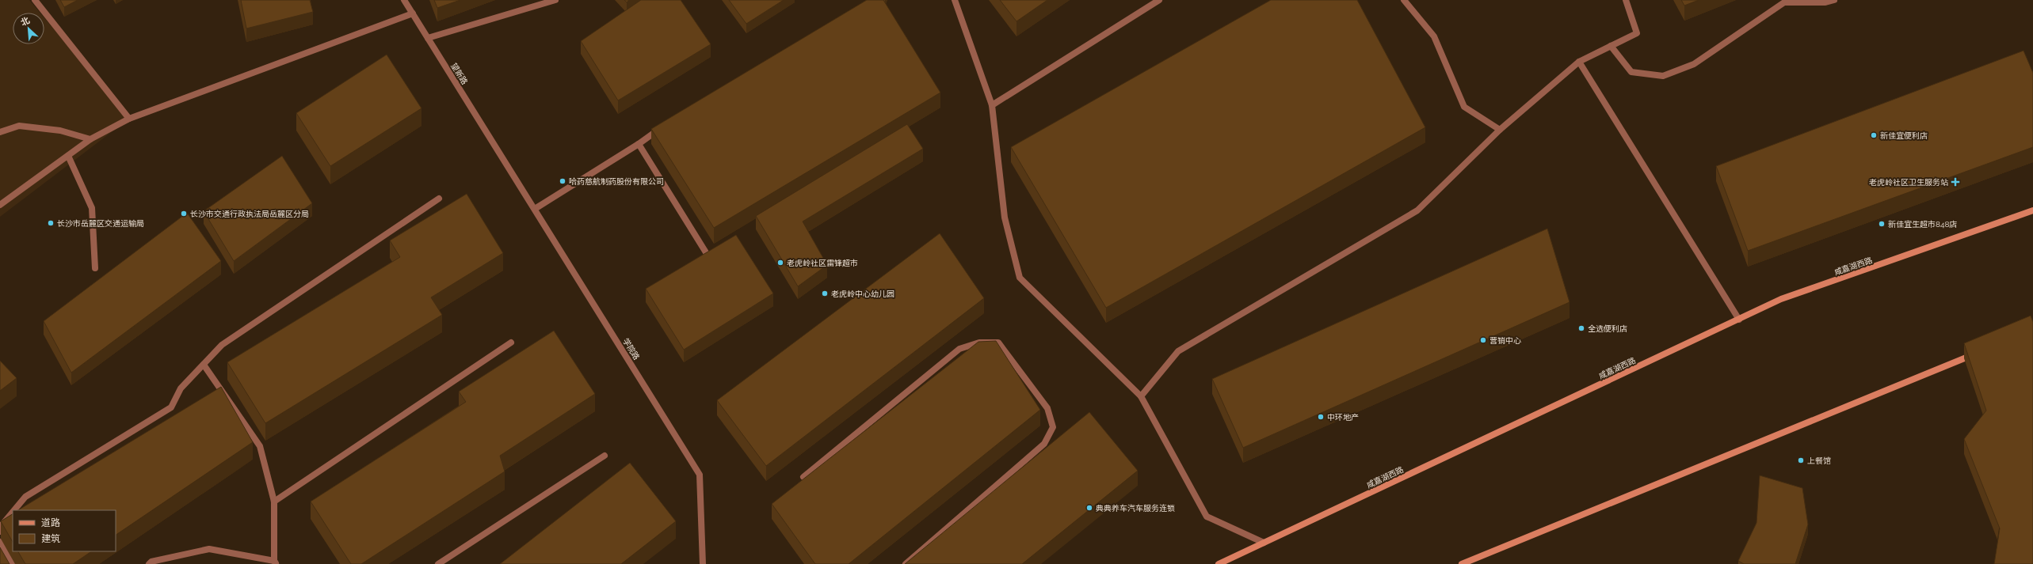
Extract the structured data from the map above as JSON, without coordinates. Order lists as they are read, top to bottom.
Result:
{
  "streets": {
    "main road": ["咸嘉湖西路"],
    "street": ["望新路", "学院路"]
  },
  "crossings": [
    ["望新路", "学院路"]
  ],
  "places": {
    "other": [
      "新佳宜便利店",
      "哈药慈航制药股份有限公司",
      "长沙市交通行政执法局岳麓区分局",
      "长沙市岳麓区交通运输局",
      "新佳宜生超市848店",
      "老虎岭社区雷锋超市",
      "老虎岭中心幼儿园",
      "全选便利店",
      "营销中心",
      "中环地产",
      "上餐馆",
      "典典养车汽车服务连锁"
    ],
    "health": ["老虎岭社区卫生服务站"]
  },
  "legend": ["道路", "建筑"],
  "north": "top left"
}
